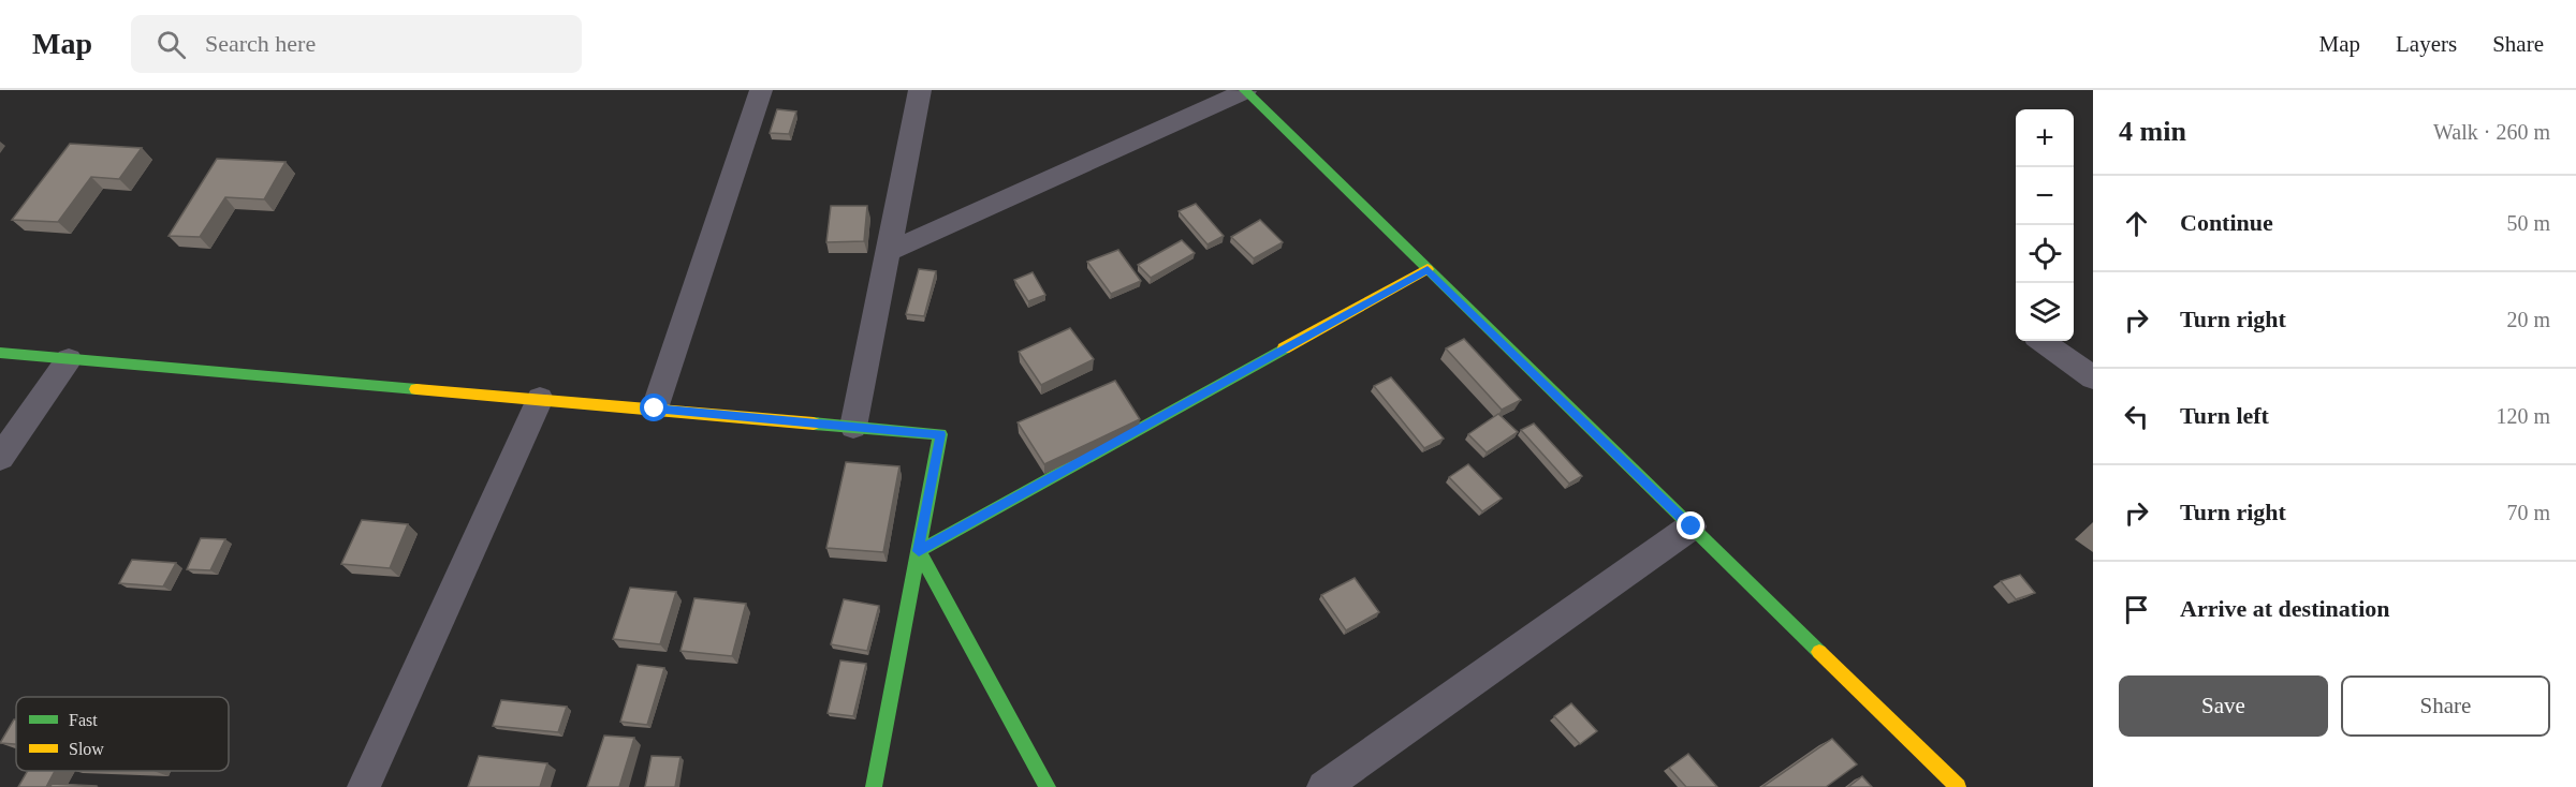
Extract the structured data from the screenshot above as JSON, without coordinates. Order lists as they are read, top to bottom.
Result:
{
  "legend": ["Fast", "Slow"],
  "page": {
    "header": "Map",
    "search": "Search here",
    "nav": ["Map", "Layers", "Share"],
    "heading": ["4 min", "Walk · 260 m"],
    "map_buttons": ["+", "−"],
    "list": [
      ["Continue", "50 m"],
      ["Turn right", "20 m"],
      ["Turn left", "120 m"],
      ["Turn right", "70 m"],
      "Arrive at destination"
    ],
    "buttons": ["Save", "Share"]
  }
}
